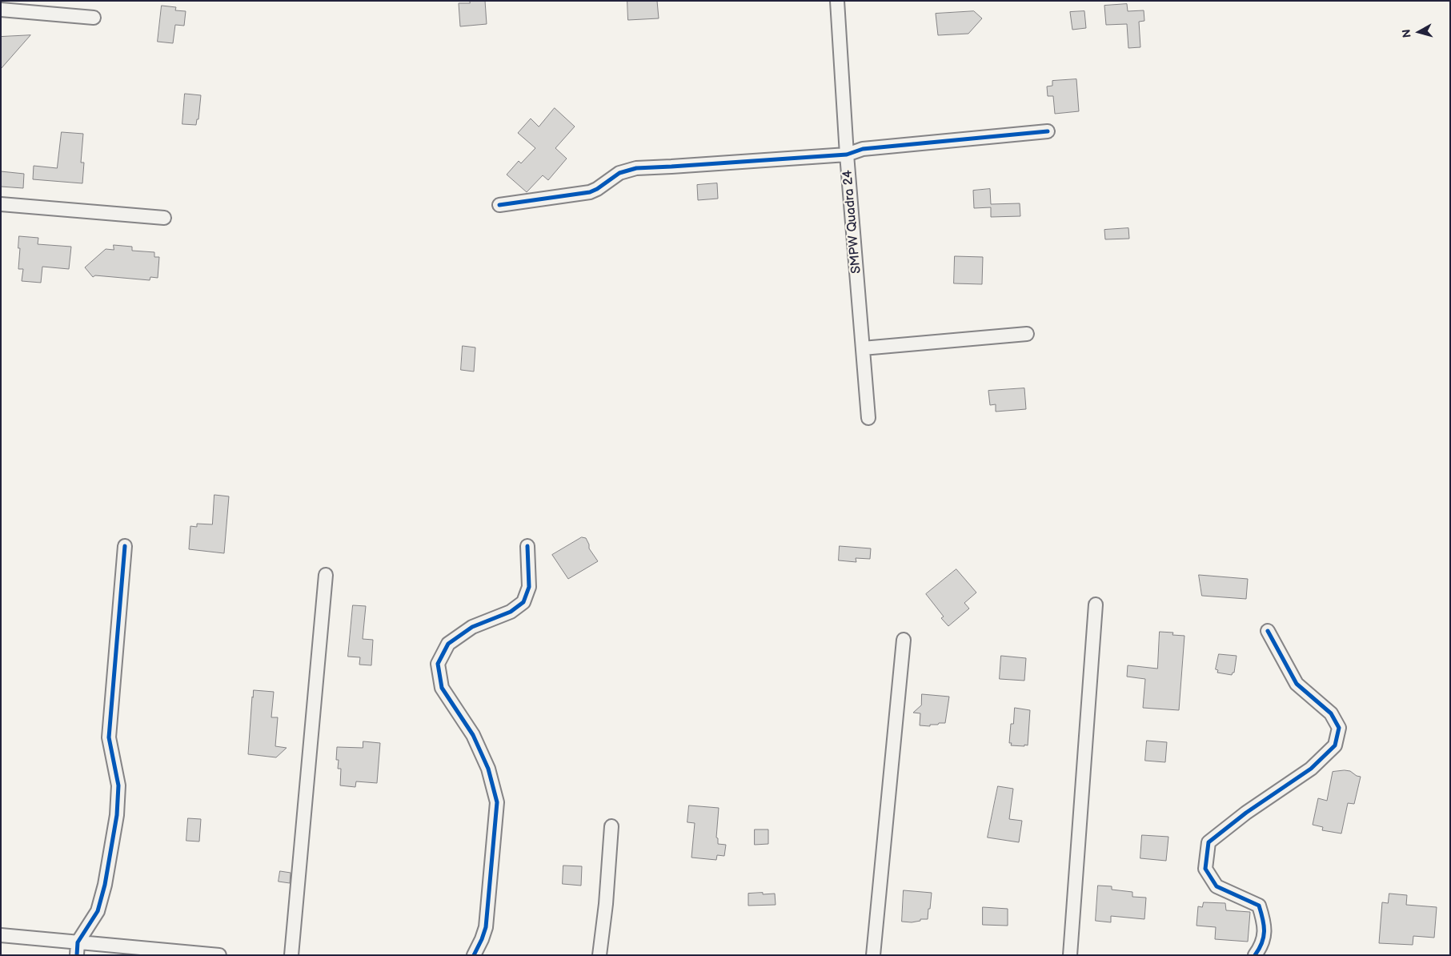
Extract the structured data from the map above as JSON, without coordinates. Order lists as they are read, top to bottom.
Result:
{
  "streets": {
    "street": ["SMPW Quadra 24"]
  },
  "north": "left"
}
